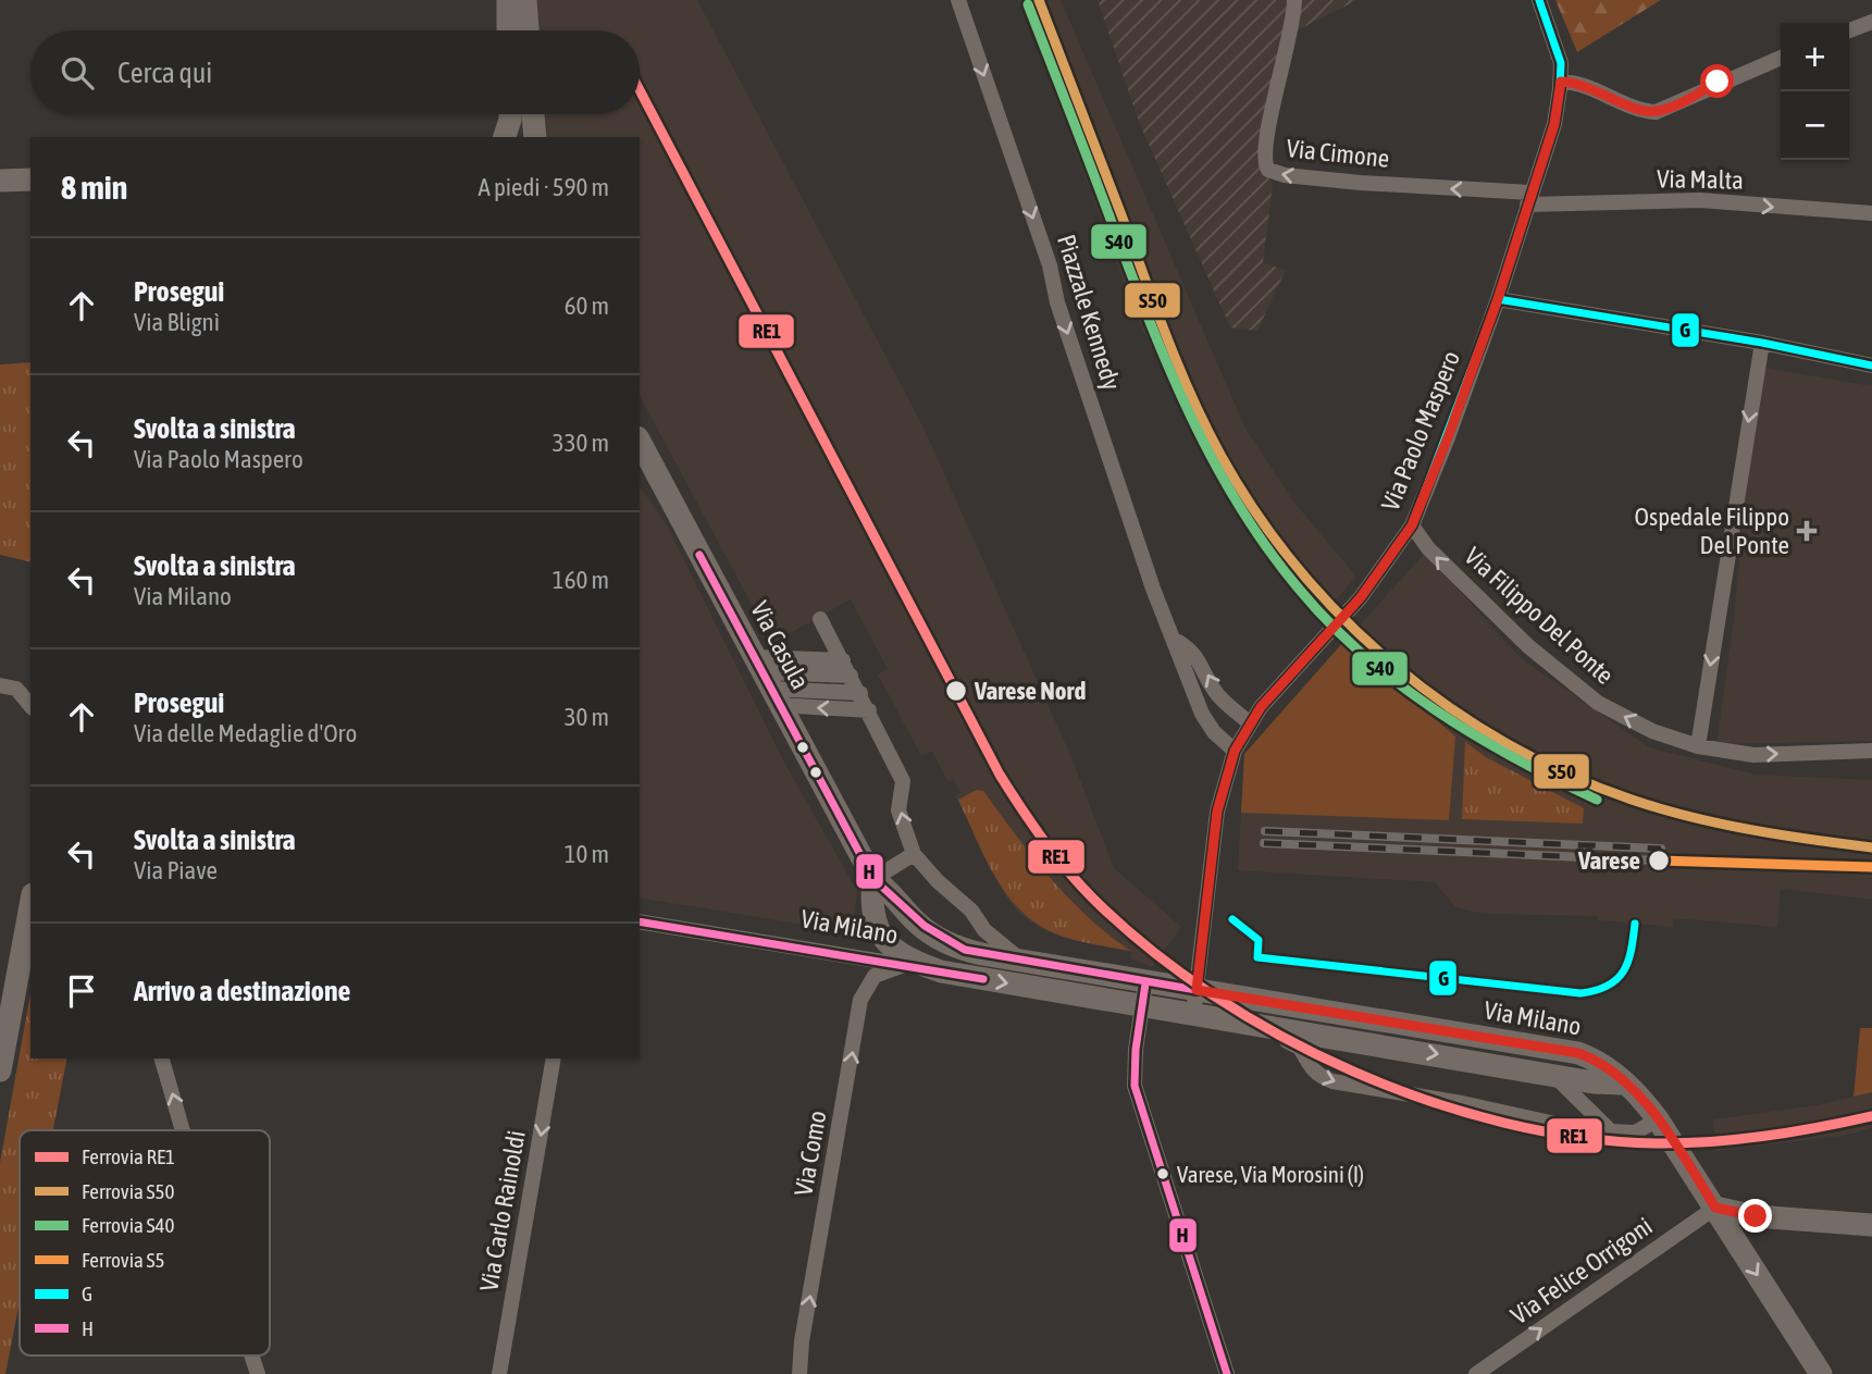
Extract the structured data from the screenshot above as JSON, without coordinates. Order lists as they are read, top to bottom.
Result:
{
  "streets": {
    "main road": ["Via Casula", "Via Milano"],
    "street": [
      "Via Cimone",
      "Via Malta",
      "Piazzale Kennedy",
      "Via Paolo Maspero",
      "Via Filippo Del Ponte",
      "Via Como",
      "Via Carlo Rainoldi",
      "Via Felice Orrigoni"
    ]
  },
  "crossings": [
    ["Via Cimone", "Via Malta"],
    ["Via Cimone", "Via Paolo Maspero"],
    ["Via Malta", "Via Paolo Maspero"],
    ["Piazzale Kennedy", "Via Paolo Maspero"],
    ["Via Paolo Maspero", "Via Filippo Del Ponte"],
    ["Via Paolo Maspero", "Via Milano"],
    ["Via Casula", "Via Milano"],
    ["Via Milano", "Via Como"],
    ["Via Milano", "Via Felice Orrigoni"]
  ],
  "one_way": ["Via Como", "Via Carlo Rainoldi", "Via Felice Orrigoni"],
  "places": {
    "health": ["Ospedale Filippo Del Ponte"],
    "other": ["Varese Nord", "Varese", "Varese, Via Morosini (I)"]
  },
  "lines": [
    "rail line S50",
    "transit line G",
    "rail line S40",
    "rail line RE1",
    "transit line H",
    "rail line S5"
  ],
  "legend": [
    "Ferrovia RE1",
    "Ferrovia S50",
    "Ferrovia S40",
    "Ferrovia S5",
    "G",
    "H"
  ],
  "page": {
    "map_buttons": ["+", "−"],
    "search": "Cerca qui",
    "heading": ["8 min", "A piedi · 590 m"],
    "list": [
      ["Prosegui", "Via Blignì", "60 m"],
      ["Svolta a sinistra", "Via Paolo Maspero", "330 m"],
      ["Svolta a sinistra", "Via Milano", "160 m"],
      ["Prosegui", "Via delle Medaglie d'Oro", "30 m"],
      ["Svolta a sinistra", "Via Piave", "10 m"],
      "Arrivo a destinazione"
    ]
  }
}
